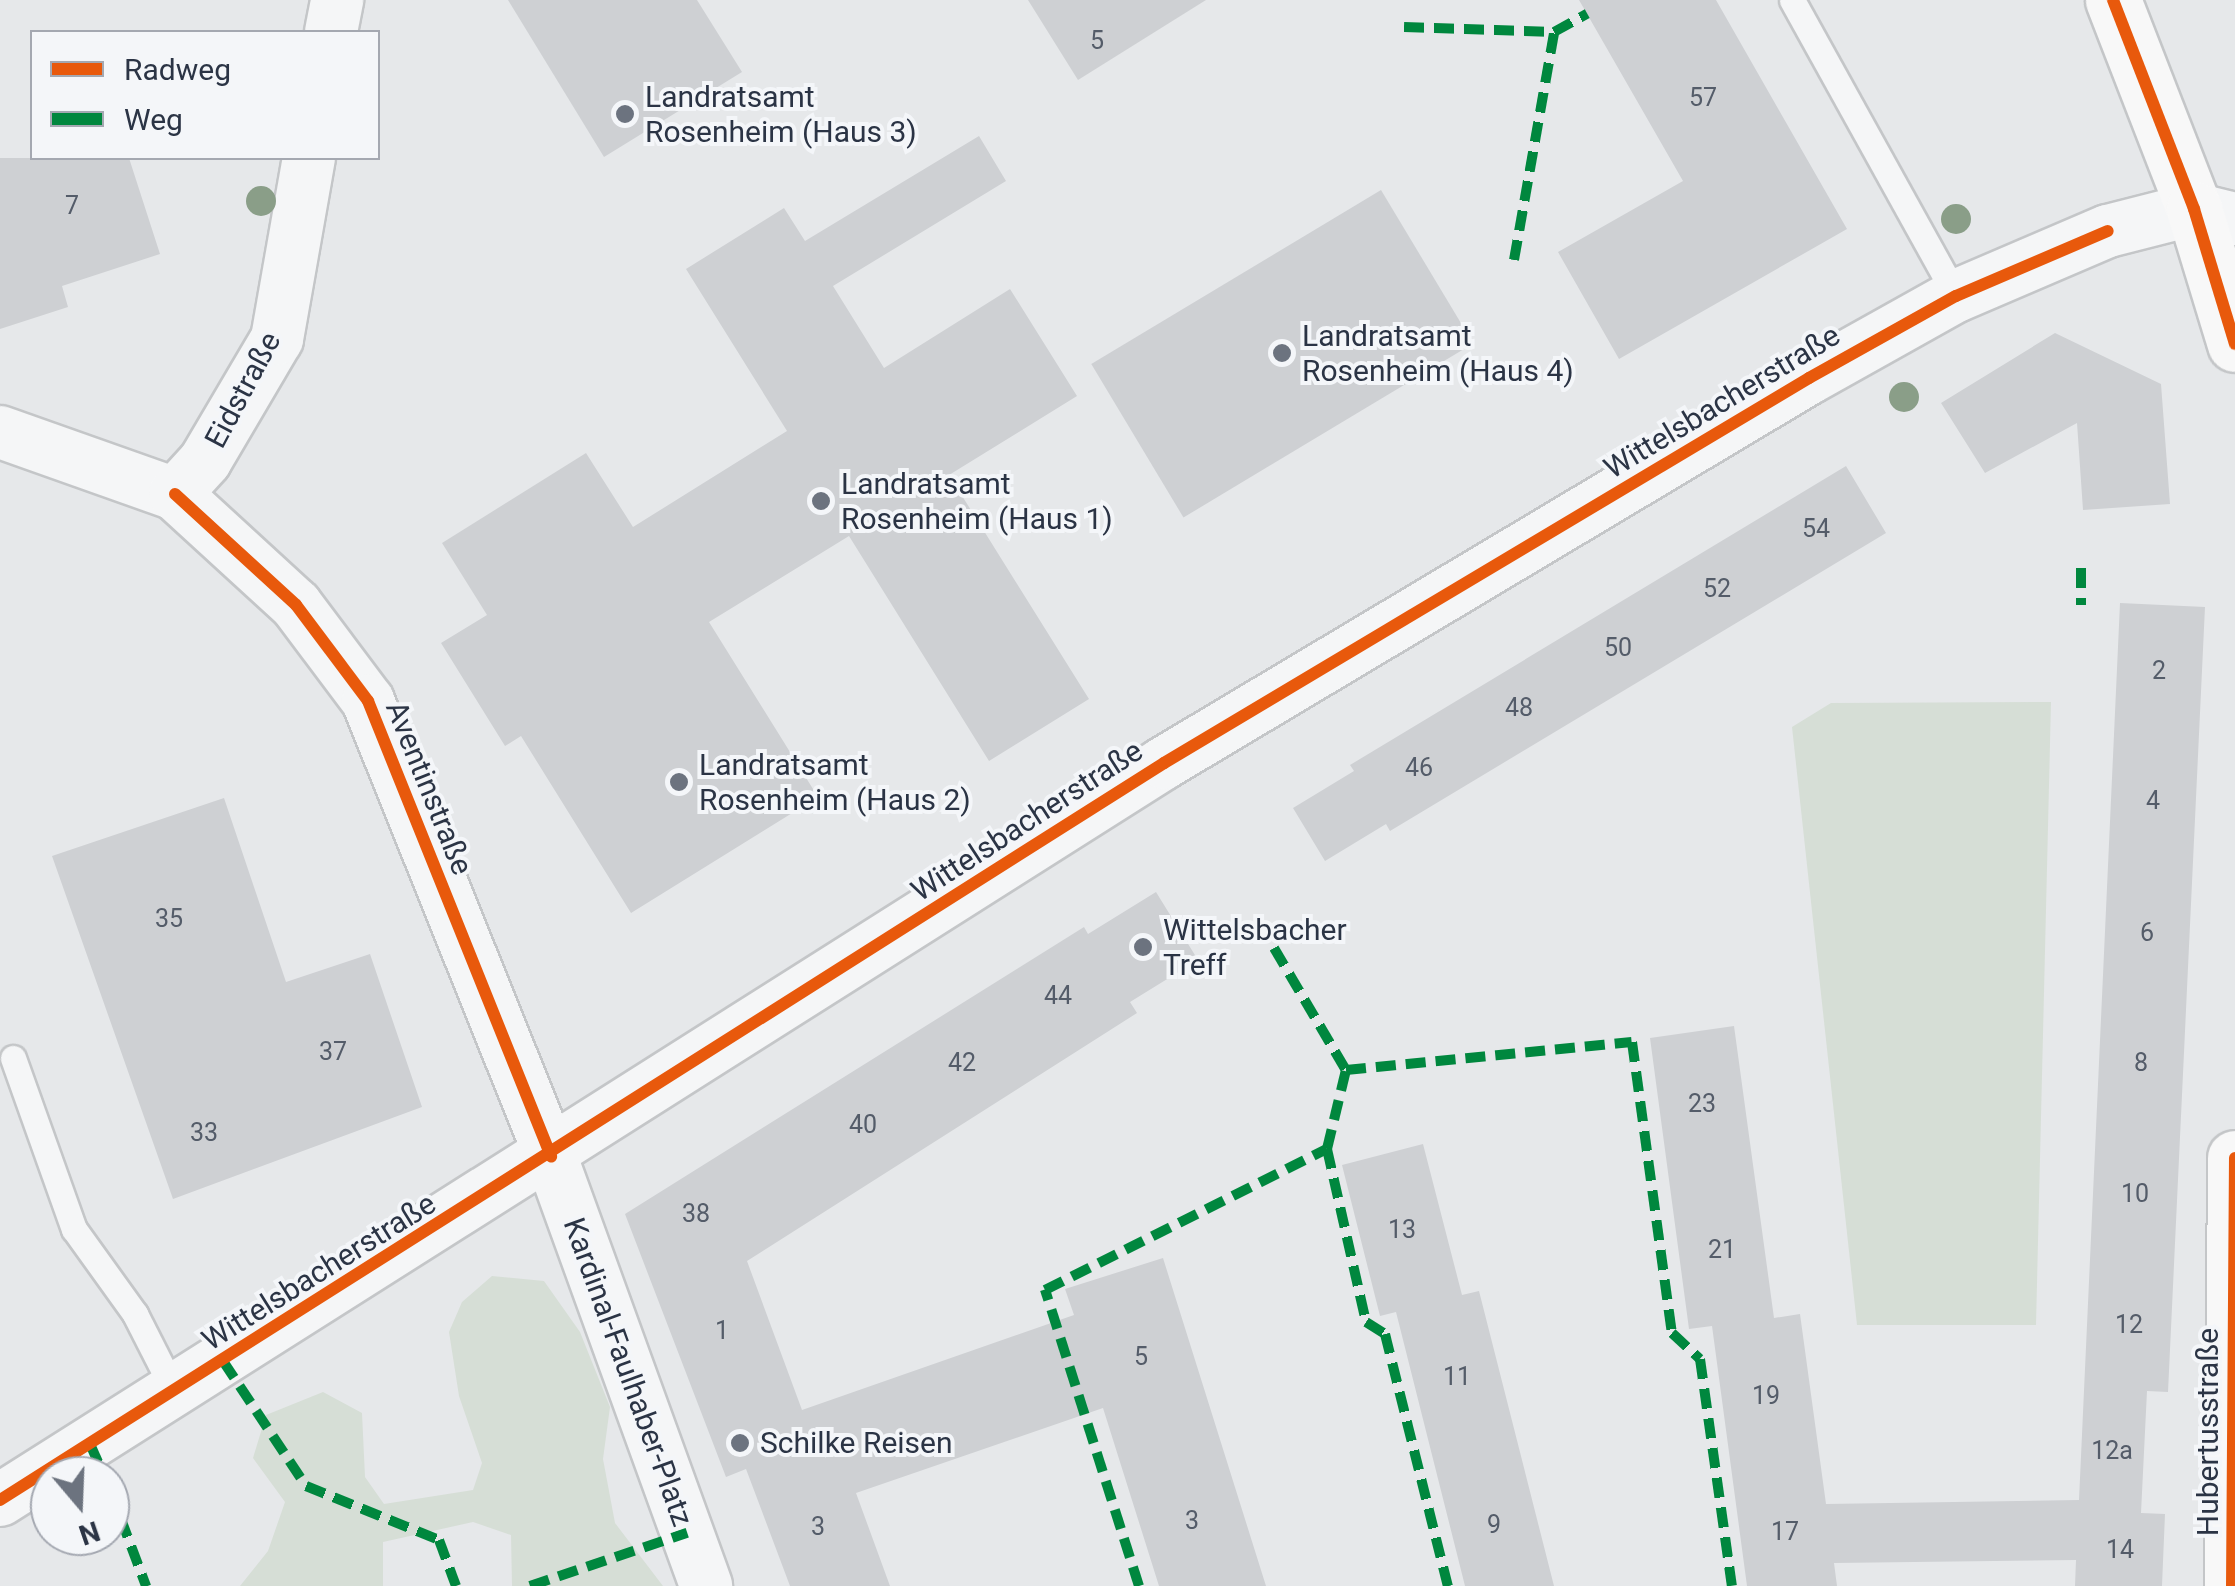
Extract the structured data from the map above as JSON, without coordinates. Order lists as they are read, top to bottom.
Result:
{
  "streets": {
    "main road": ["Hubertusstraße"],
    "street": [
      "Eidstraße",
      "Wittelsbacherstraße",
      "Aventinstraße",
      "Kardinal-Faulhaber-Platz"
    ]
  },
  "crossings": [
    ["Eidstraße", "Aventinstraße"],
    ["Wittelsbacherstraße", "Aventinstraße"],
    ["Wittelsbacherstraße", "Kardinal-Faulhaber-Platz"],
    ["Aventinstraße", "Kardinal-Faulhaber-Platz"]
  ],
  "places": [
    "Landratsamt Rosenheim (Haus 3)",
    "Landratsamt Rosenheim (Haus 4)",
    "Landratsamt Rosenheim (Haus 1)",
    "Landratsamt Rosenheim (Haus 2)",
    "Wittelsbacher Treff",
    "Schilke Reisen"
  ],
  "house_numbers": [
    "5",
    "57",
    "7",
    "54",
    "52",
    "50",
    "2",
    "48",
    "46",
    "4",
    "35",
    "6",
    "44",
    "37",
    "42",
    "8",
    "23",
    "40",
    "33",
    "10",
    "38",
    "13",
    "21",
    "12",
    "1",
    "5",
    "11",
    "19",
    "12a",
    "3",
    "9",
    "3",
    "17",
    "14"
  ],
  "legend": ["Radweg", "Weg"],
  "north": "bottom"
}
